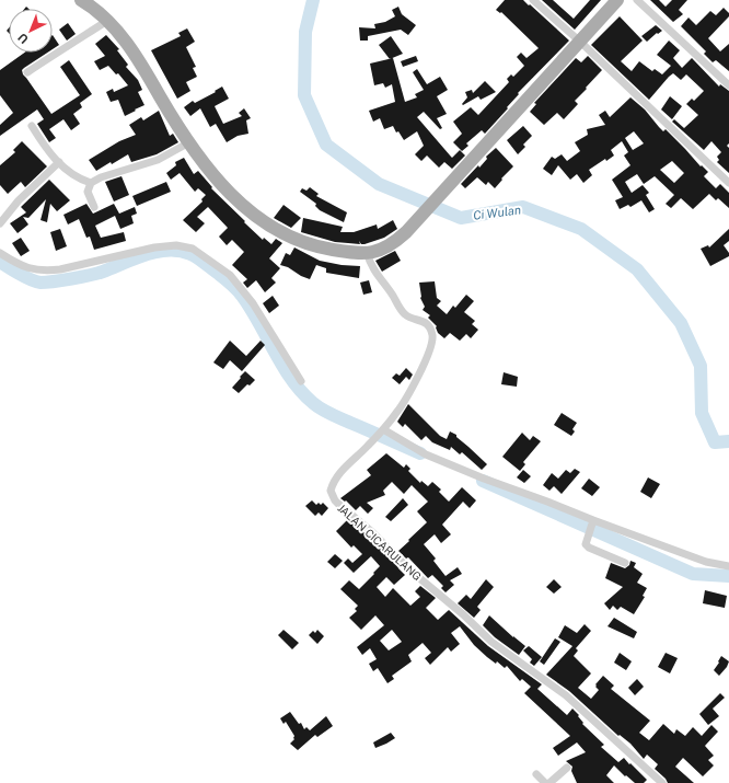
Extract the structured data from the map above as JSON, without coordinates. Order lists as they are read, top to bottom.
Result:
{
  "streets": {
    "street": ["JALAN CICARULANG"]
  },
  "water": ["Ci Wulan"],
  "north": "bottom left"
}
